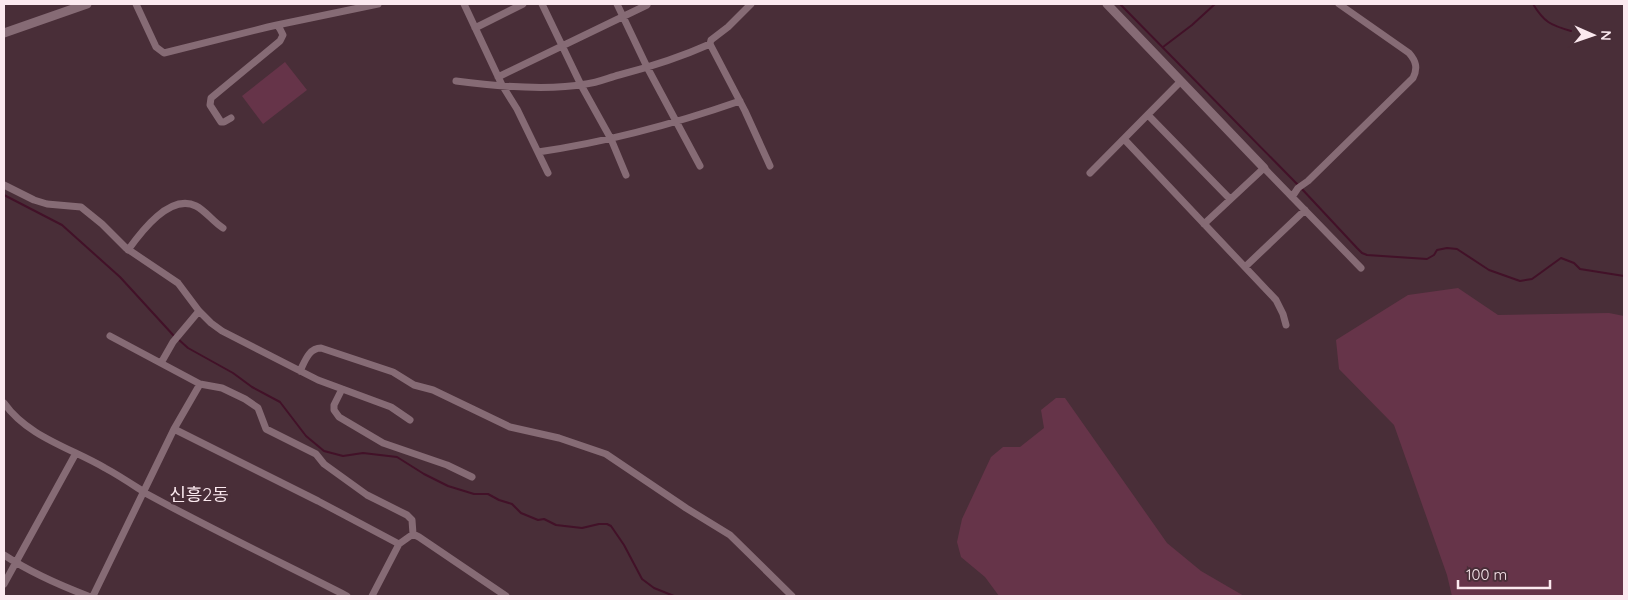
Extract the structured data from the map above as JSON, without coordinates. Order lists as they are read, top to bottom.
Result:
{
  "districts": ["신흥2동"],
  "scale_bar": "100 m",
  "north": "right"
}
